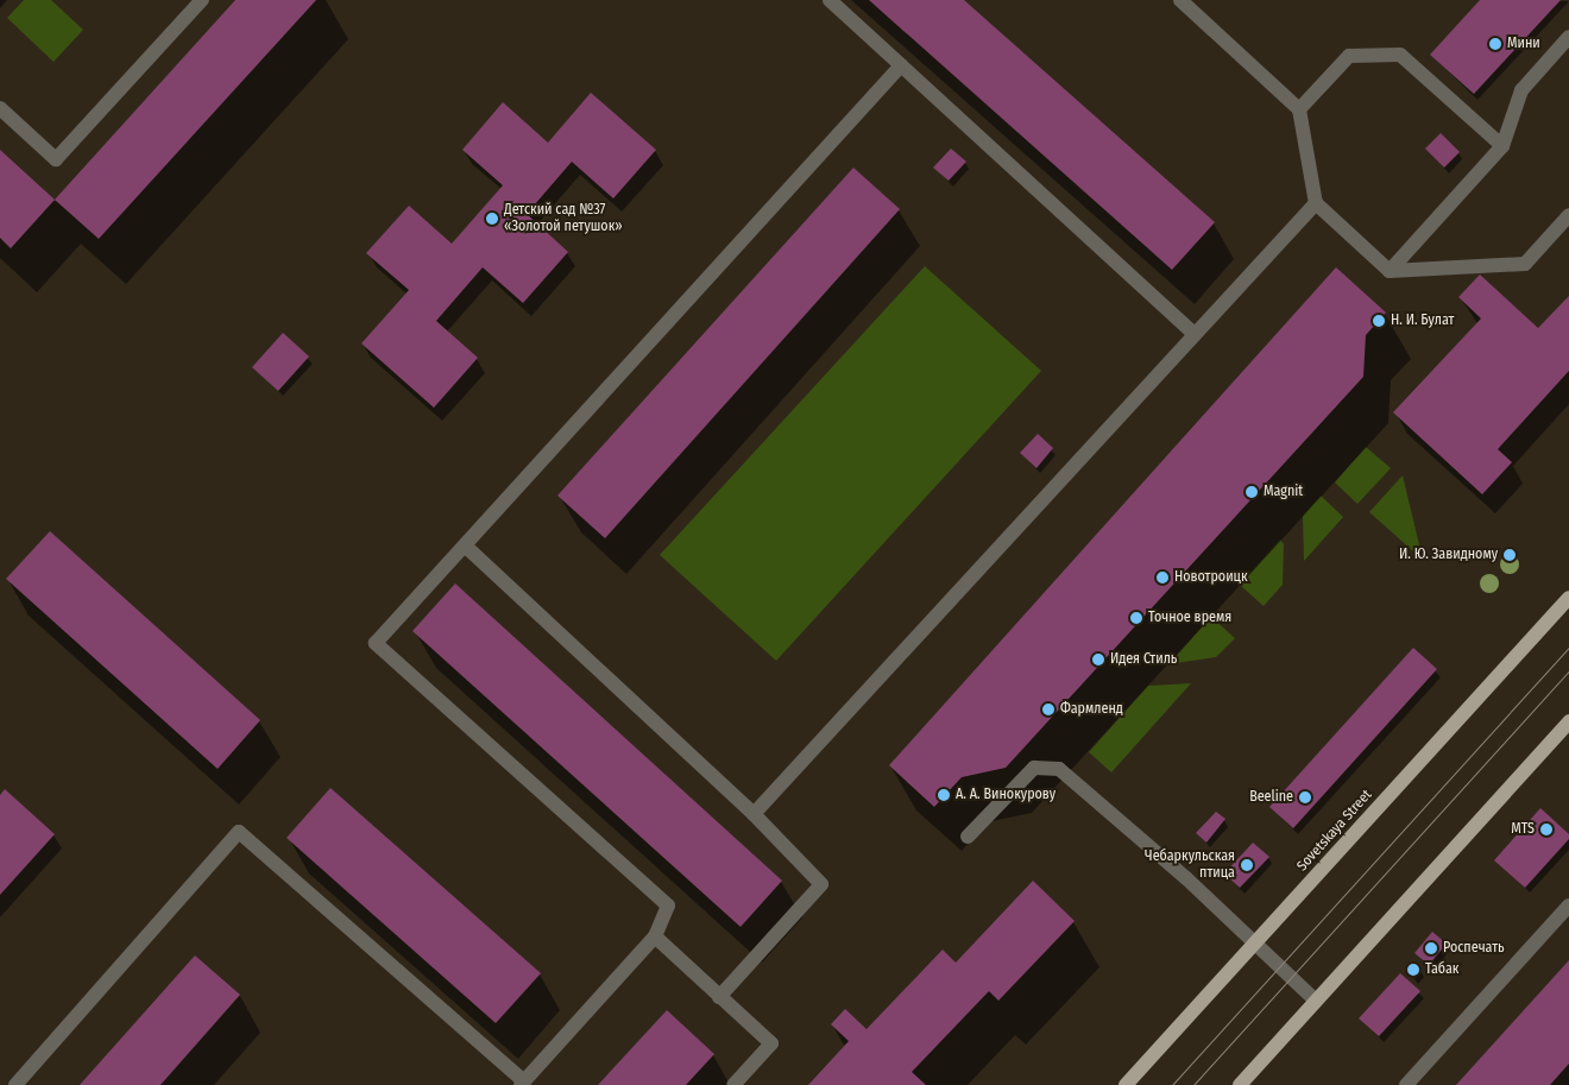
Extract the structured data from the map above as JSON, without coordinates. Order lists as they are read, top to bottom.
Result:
{
  "streets": {
    "main road": ["Sovetskaya Street"]
  },
  "places": [
    "Мини",
    "Детский сад №37 «Золотой петушок»",
    "Н. И. Булат",
    "Magnit",
    "И. Ю. Завидному",
    "Новотроицк",
    "Точное время",
    "Идея Стиль",
    "Фармленд",
    "А. А. Винокурову",
    "Beeline",
    "MTS",
    "Чебаркульская птица",
    "Роспечать",
    "Табак"
  ]
}
